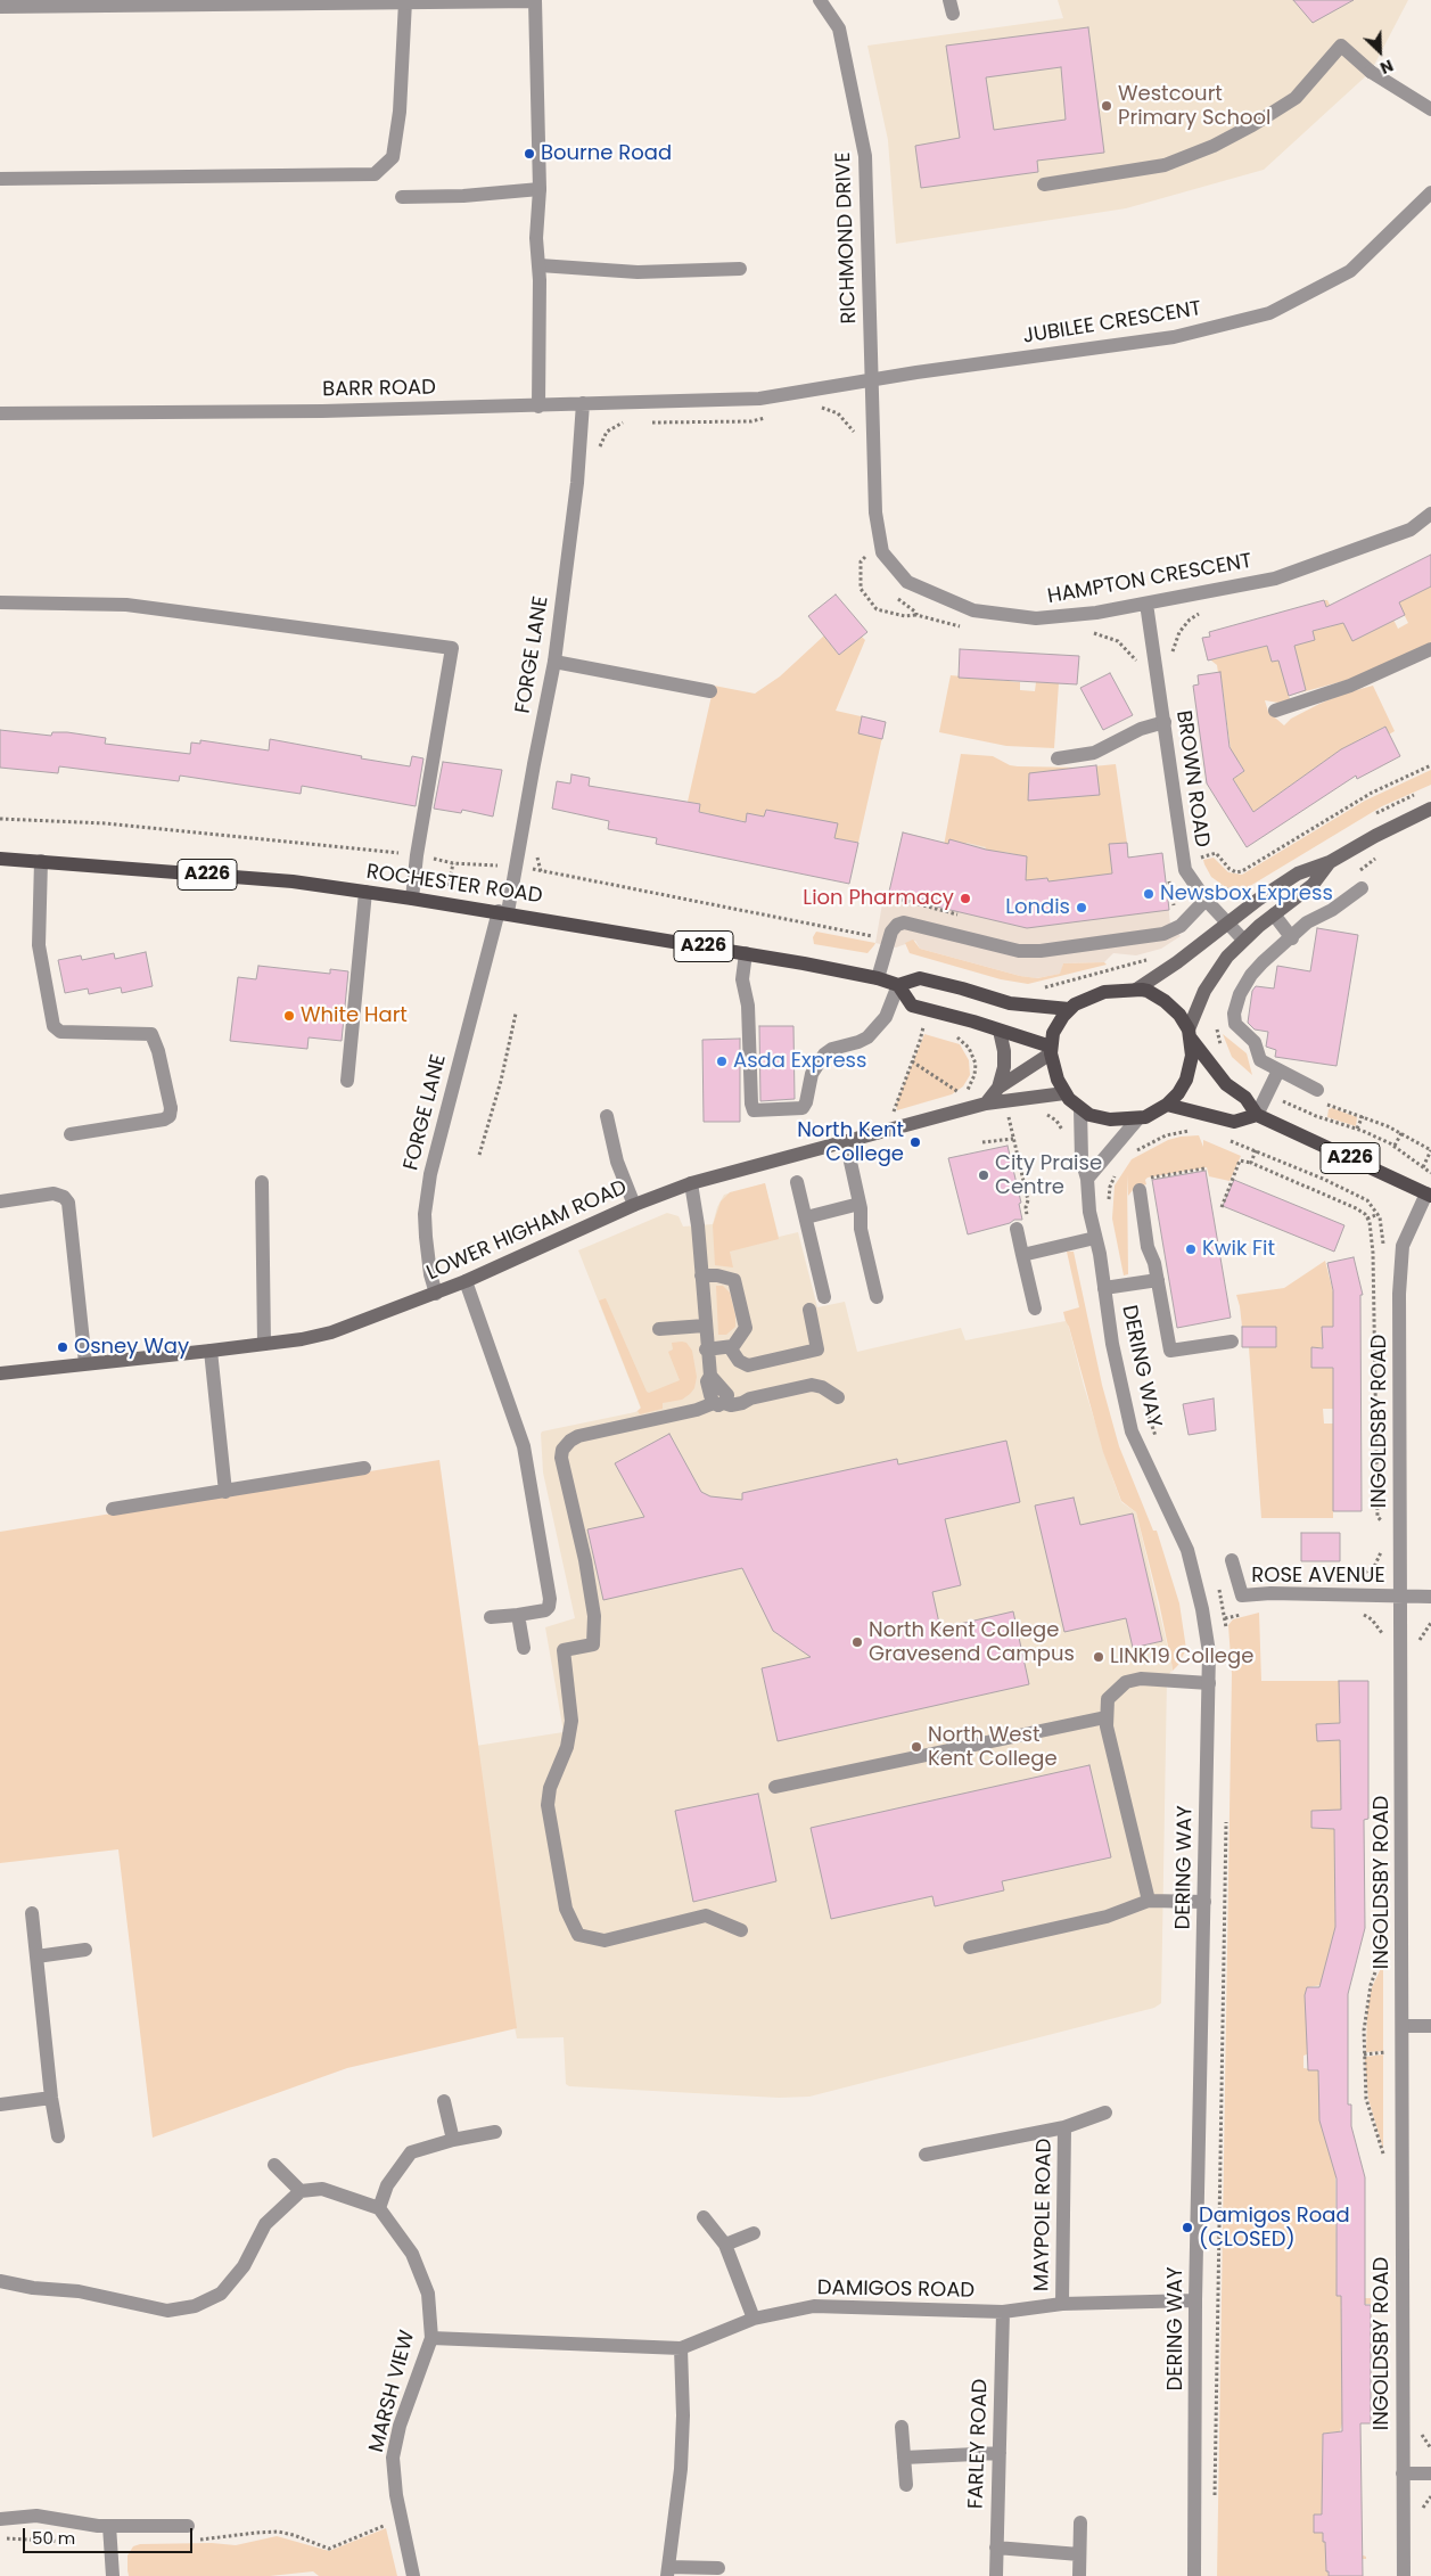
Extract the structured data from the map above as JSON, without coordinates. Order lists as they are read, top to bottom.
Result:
{
  "streets": {
    "main road": ["A226", "ROCHESTER ROAD"],
    "street": [
      "RICHMOND DRIVE",
      "JUBILEE CRESCENT",
      "BARR ROAD",
      "HAMPTON CRESCENT",
      "FORGE LANE",
      "BROWN ROAD",
      "LOWER HIGHAM ROAD",
      "DERING WAY",
      "INGOLDSBY ROAD",
      "ROSE AVENUE",
      "MAYPOLE ROAD",
      "DAMIGOS ROAD",
      "MARSH VIEW",
      "FARLEY ROAD"
    ]
  },
  "crossings": [
    ["RICHMOND DRIVE", "JUBILEE CRESCENT"],
    ["RICHMOND DRIVE", "HAMPTON CRESCENT"],
    ["JUBILEE CRESCENT", "BARR ROAD"],
    ["JUBILEE CRESCENT", "HAMPTON CRESCENT"],
    ["BARR ROAD", "FORGE LANE"],
    ["HAMPTON CRESCENT", "BROWN ROAD"],
    ["FORGE LANE", "ROCHESTER ROAD"],
    ["FORGE LANE", "LOWER HIGHAM ROAD"],
    ["A226", "INGOLDSBY ROAD"],
    ["ROCHESTER ROAD", "LOWER HIGHAM ROAD"],
    ["ROCHESTER ROAD", "DERING WAY"],
    ["LOWER HIGHAM ROAD", "DERING WAY"],
    ["DERING WAY", "DAMIGOS ROAD"],
    ["INGOLDSBY ROAD", "ROSE AVENUE"],
    ["MAYPOLE ROAD", "DAMIGOS ROAD"],
    ["DAMIGOS ROAD", "MARSH VIEW"],
    ["DAMIGOS ROAD", "FARLEY ROAD"]
  ],
  "places": [
    "Westcourt Primary School",
    "Bourne Road",
    "Newsbox Express",
    "Lion Pharmacy",
    "Londis",
    "White Hart",
    "Asda Express",
    "North Kent College",
    "City Praise Centre",
    "Kwik Fit",
    "Osney Way",
    "North Kent College Gravesend Campus",
    "LINK19 College",
    "North West Kent College",
    "Damigos Road (CLOSED)"
  ],
  "scale_bar": "50 m",
  "north": "bottom right"
}
